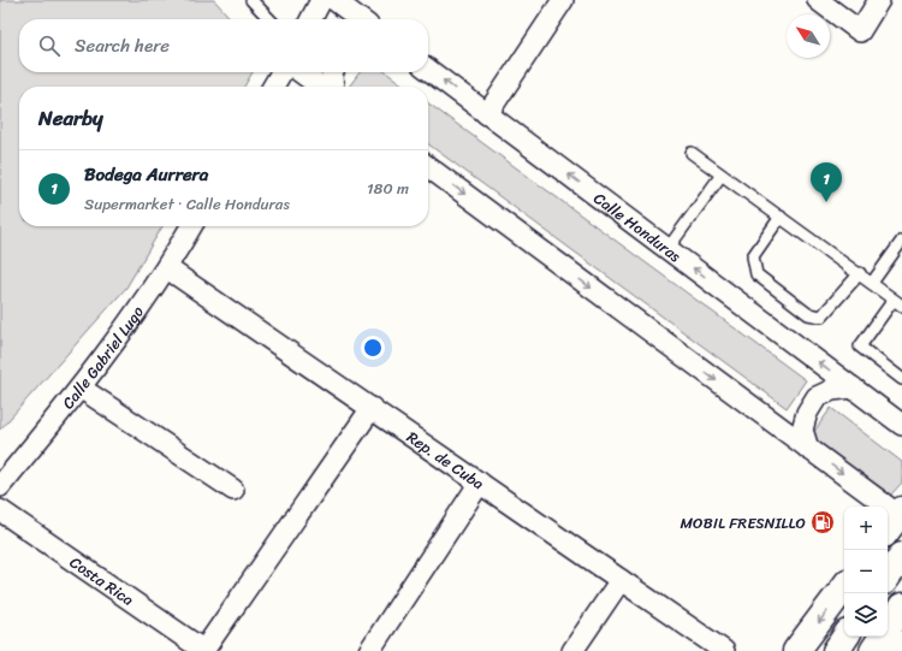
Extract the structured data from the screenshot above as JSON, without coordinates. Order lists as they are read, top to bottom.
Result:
{
  "streets": {
    "street": [
      "Calle Honduras",
      "Calle Gabriel Lugo",
      "Rep. de Cuba",
      "Costa Rica"
    ]
  },
  "crossings": [
    ["Calle Gabriel Lugo", "Rep. de Cuba"]
  ],
  "places": {
    "fuel station": ["MOBIL FRESNILLO"]
  },
  "north": "top left",
  "page": {
    "search": "Search here",
    "heading": "Nearby",
    "list": [
      {
        "mark": "1",
        "name": "Bodega Aurrera",
        "note": "Supermarket · Calle Honduras",
        "value": "180 m"
      }
    ],
    "pins": "1",
    "map_buttons": ["+", "−"]
  }
}
